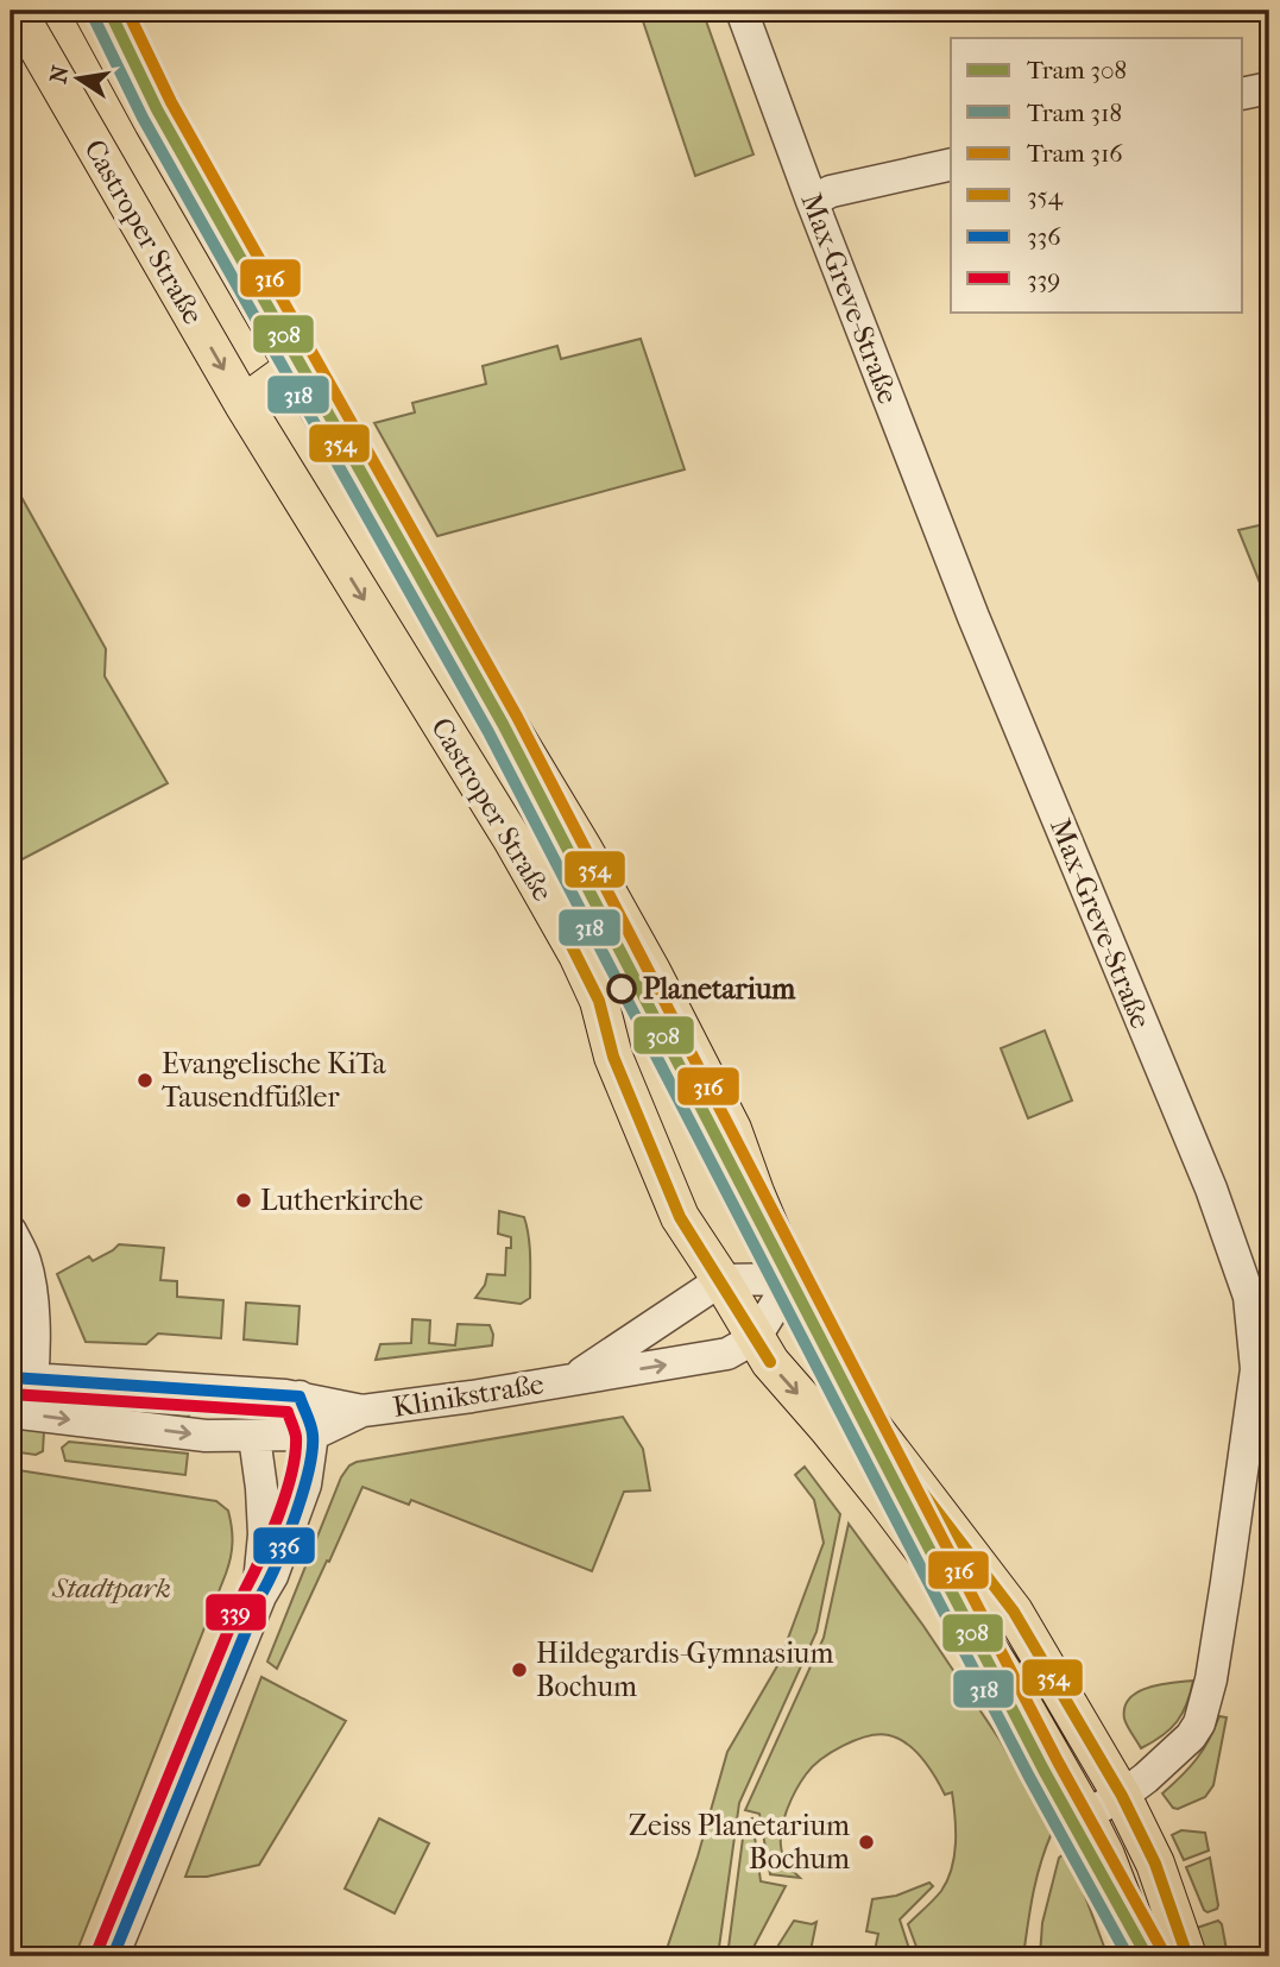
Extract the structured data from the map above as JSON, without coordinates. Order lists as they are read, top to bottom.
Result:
{
  "streets": {
    "main road": ["Castroper Straße"],
    "street": ["Max-Greve-Straße", "Klinikstraße"]
  },
  "crossings": [
    ["Castroper Straße", "Max-Greve-Straße"],
    ["Castroper Straße", "Klinikstraße"]
  ],
  "parks": ["Stadtpark"],
  "places": [
    "Planetarium",
    "Evangelische KiTa Tausendfüßler",
    "Lutherkirche",
    "Hildegardis-Gymnasium Bochum",
    "Zeiss Planetarium Bochum"
  ],
  "lines": [
    "tram line 308",
    "tram line 316",
    "transit line 354",
    "tram line 318",
    "transit line 336",
    "transit line 339"
  ],
  "legend": [
    "Tram 308",
    "Tram 318",
    "Tram 316",
    "354",
    "336",
    "339"
  ],
  "north": "left"
}
